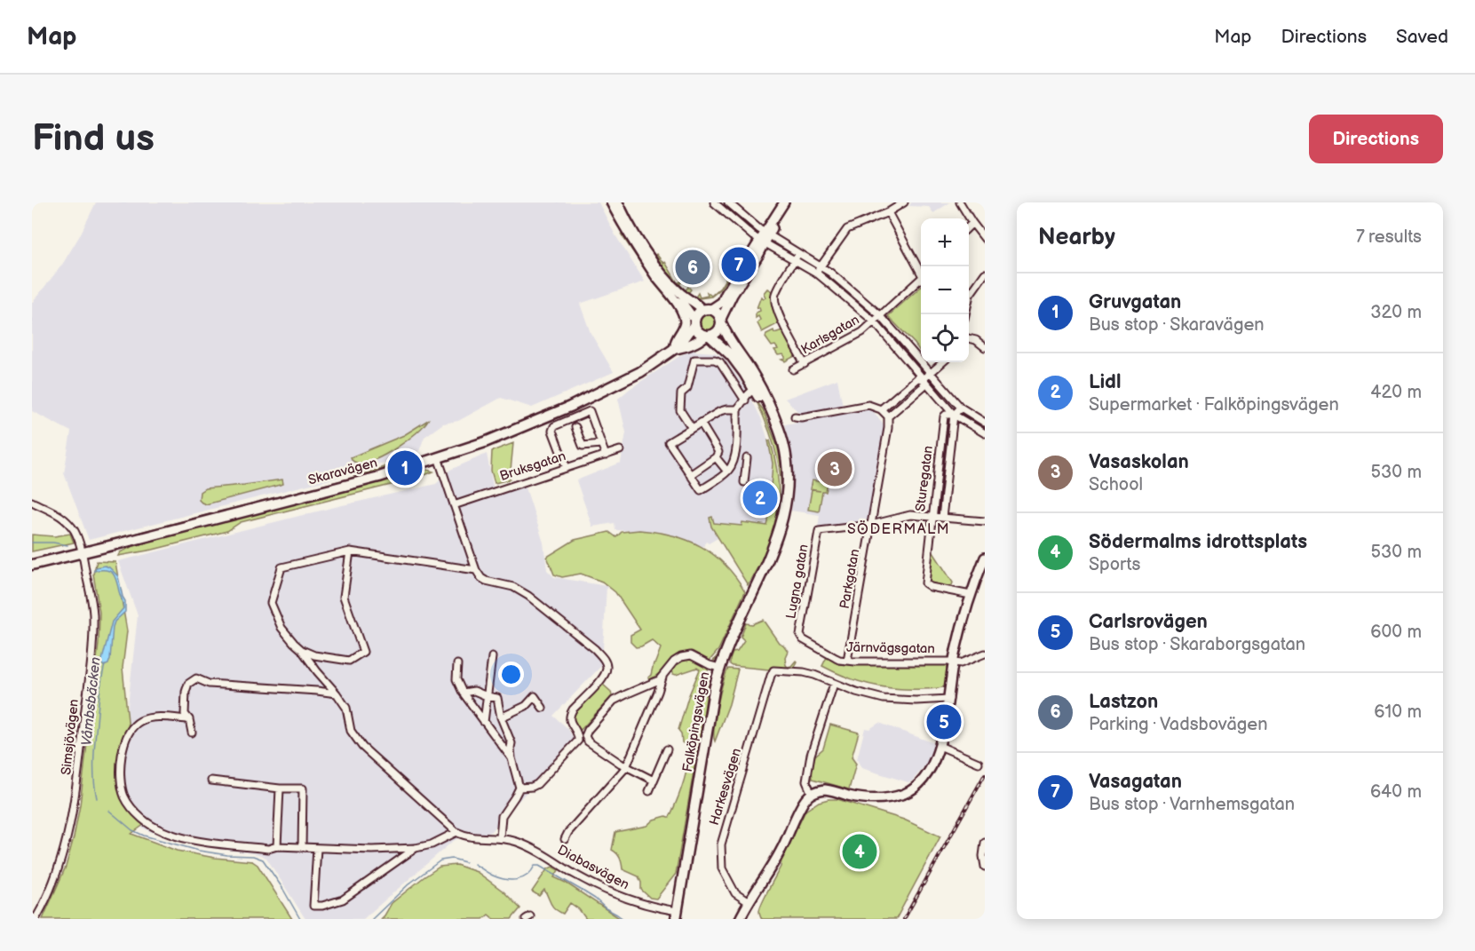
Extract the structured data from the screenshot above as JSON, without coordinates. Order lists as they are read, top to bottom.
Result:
{
  "streets": {
    "main road": ["Skaravägen", "Falköpingsvägen"],
    "street": [
      "Karlsgatan",
      "Bruksgatan",
      "Sturegatan",
      "Parkgatan",
      "Lugna gatan",
      "Järnvägsgatan",
      "Simsjövägen",
      "Harkesvägen",
      "Diabasvägen"
    ]
  },
  "crossings": [
    ["Skaravägen", "Falköpingsvägen"],
    ["Skaravägen", "Simsjövägen"],
    ["Parkgatan", "Lugna gatan"],
    ["Parkgatan", "Järnvägsgatan"],
    ["Lugna gatan", "Järnvägsgatan"],
    ["Falköpingsvägen", "Diabasvägen"]
  ],
  "districts": ["SÖDERMALM"],
  "water": ["Våmbsbäcken"],
  "page": {
    "header": "Map",
    "nav": ["Map", "Directions", "Saved"],
    "buttons": "Directions",
    "title": "Find us",
    "heading": ["Nearby", "7 results"],
    "map_buttons": ["+", "−"],
    "pins": [
      "7",
      "6",
      "1",
      "3",
      "2",
      "5",
      "4"
    ],
    "list": [
      {
        "mark": "1",
        "name": "Gruvgatan",
        "note": "Bus stop · Skaravägen",
        "value": "320 m"
      },
      {
        "mark": "2",
        "name": "Lidl",
        "note": "Supermarket · Falköpingsvägen",
        "value": "420 m"
      },
      {
        "mark": "3",
        "name": "Vasaskolan",
        "note": "School",
        "value": "530 m"
      },
      {
        "mark": "4",
        "name": "Södermalms idrottsplats",
        "note": "Sports",
        "value": "530 m"
      },
      {
        "mark": "5",
        "name": "Carlsrovägen",
        "note": "Bus stop · Skaraborgsgatan",
        "value": "600 m"
      },
      {
        "mark": "6",
        "name": "Lastzon",
        "note": "Parking · Vadsbovägen",
        "value": "610 m"
      },
      {
        "mark": "7",
        "name": "Vasagatan",
        "note": "Bus stop · Varnhemsgatan",
        "value": "640 m"
      }
    ]
  }
}
